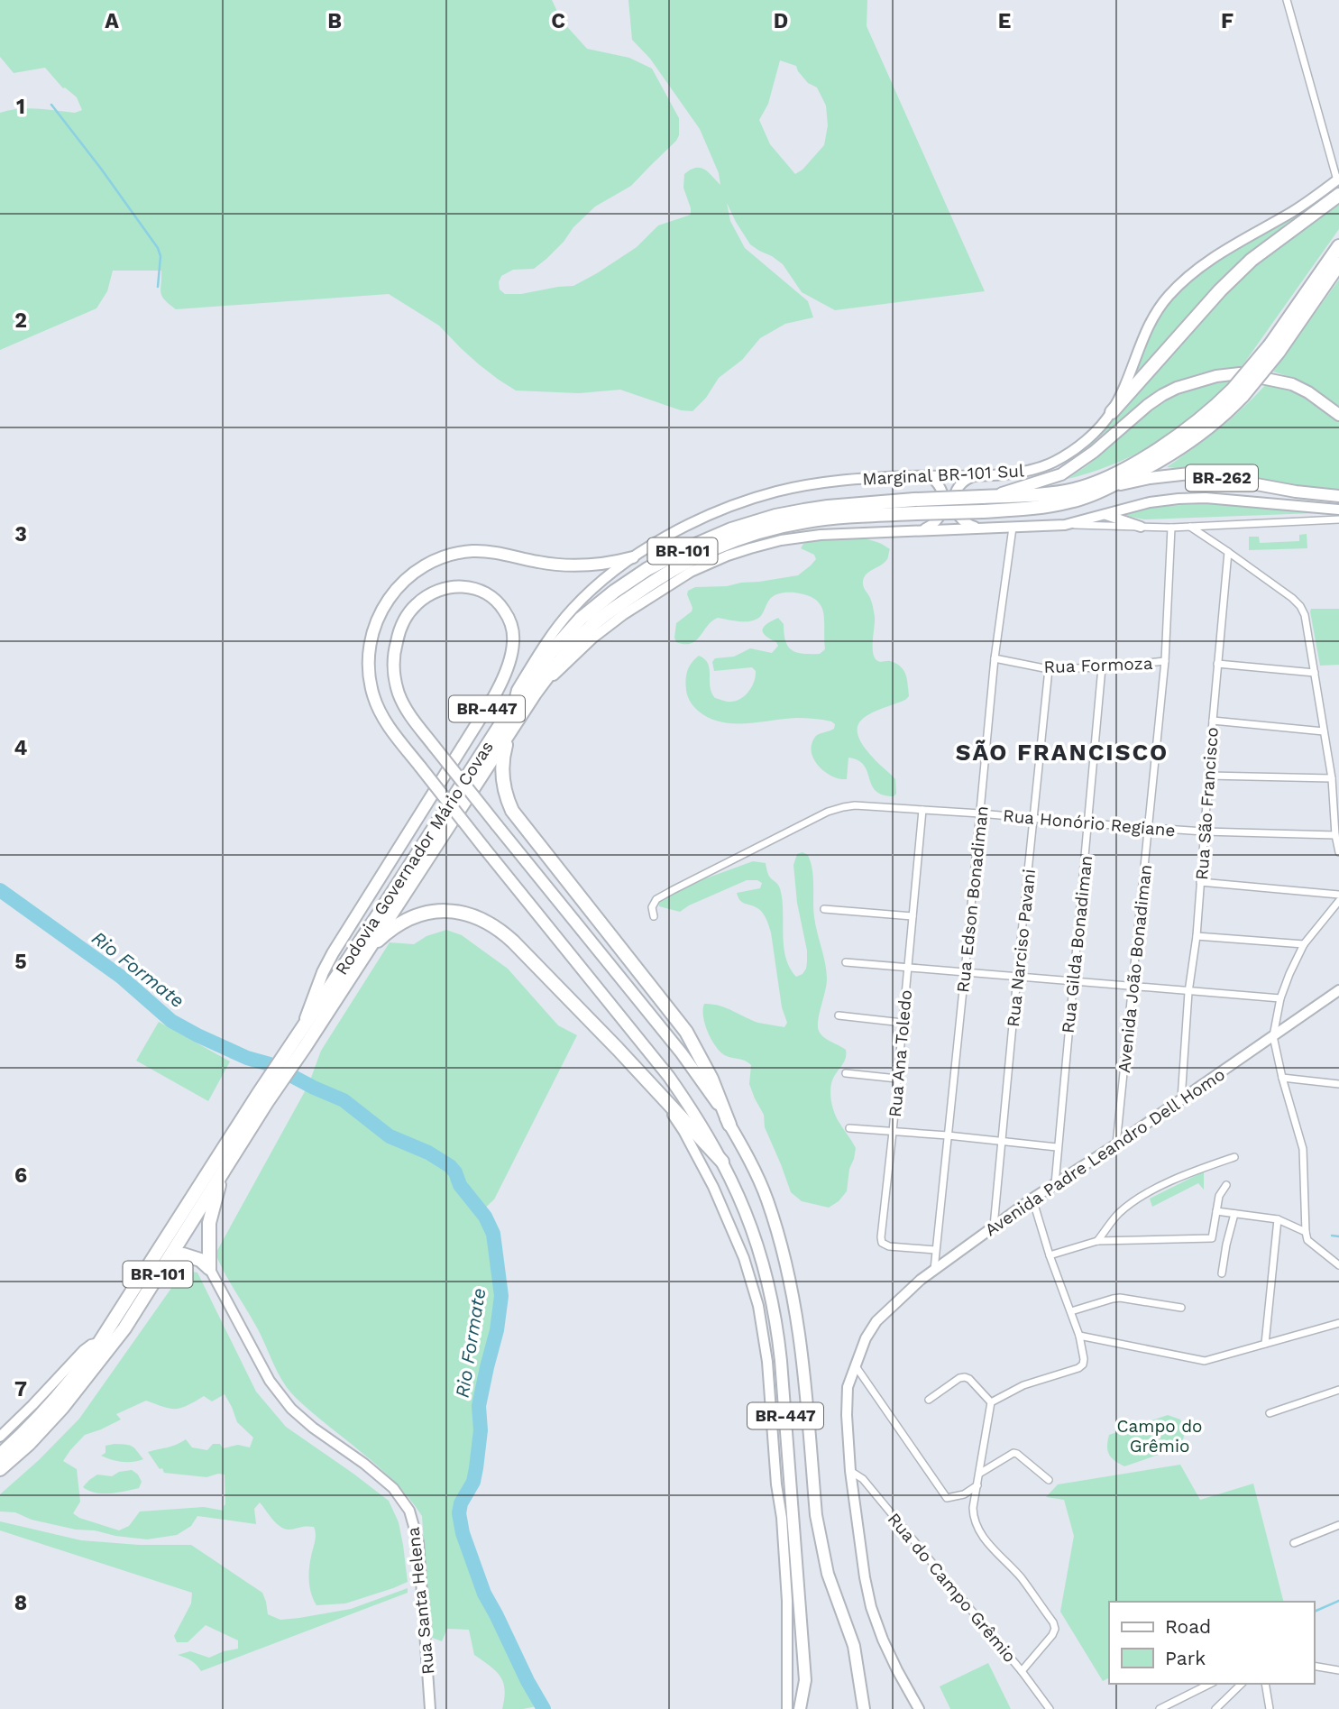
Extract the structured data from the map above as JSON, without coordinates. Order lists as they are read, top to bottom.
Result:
{
  "streets": {
    "highway": ["BR-101", "Rodovia Governador Mário Covas"],
    "main road": ["BR-262", "BR-447"],
    "street": [
      "Marginal BR-101 Sul",
      "Rua Formoza",
      "Rua São Francisco",
      "Rua Honório Regiane",
      "Rua Edson Bonadiman",
      "Rua Gilda Bonadiman",
      "Rua Narciso Pavani",
      "Avenida João Bonadiman",
      "Rua Ana Toledo",
      "Avenida Padre Leandro Dell Homo",
      "Rua do Campo Grêmio",
      "Rua Santa Helena"
    ]
  },
  "crossings": [
    ["Marginal BR-101 Sul", "BR-447"],
    ["Marginal BR-101 Sul", "Rodovia Governador Mário Covas"],
    ["BR-262", "Rodovia Governador Mário Covas"],
    ["Rua Formoza", "Rua Edson Bonadiman"],
    ["Rua Formoza", "Rua Gilda Bonadiman"],
    ["Rua Formoza", "Rua Narciso Pavani"],
    ["Rua Formoza", "Avenida João Bonadiman"],
    ["BR-447", "Rodovia Governador Mário Covas"],
    ["Rua São Francisco", "Rua Honório Regiane"],
    ["Rua São Francisco", "Avenida Padre Leandro Dell Homo"],
    ["Rua Honório Regiane", "Rua Edson Bonadiman"],
    ["Rua Honório Regiane", "Rua Gilda Bonadiman"],
    ["Rua Honório Regiane", "Rua Narciso Pavani"],
    ["Rua Honório Regiane", "Avenida João Bonadiman"],
    ["Rua Honório Regiane", "Rua Ana Toledo"],
    ["Rua Edson Bonadiman", "Rua Ana Toledo"],
    ["Rua Edson Bonadiman", "Avenida Padre Leandro Dell Homo"],
    ["Rua Gilda Bonadiman", "Avenida Padre Leandro Dell Homo"],
    ["Rua Narciso Pavani", "Avenida Padre Leandro Dell Homo"],
    ["Avenida João Bonadiman", "Avenida Padre Leandro Dell Homo"],
    ["Avenida Padre Leandro Dell Homo", "Rua do Campo Grêmio"]
  ],
  "districts": ["SÃO FRANCISCO"],
  "water": ["Rio Formate"],
  "parks": ["Campo do Grêmio"],
  "legend": ["Road", "Park"],
  "grid": {
    "columns": [
      "A",
      "B",
      "C",
      "D",
      "E",
      "F"
    ],
    "rows": [
      "1",
      "2",
      "3",
      "4",
      "5",
      "6",
      "7",
      "8"
    ]
  }
}
